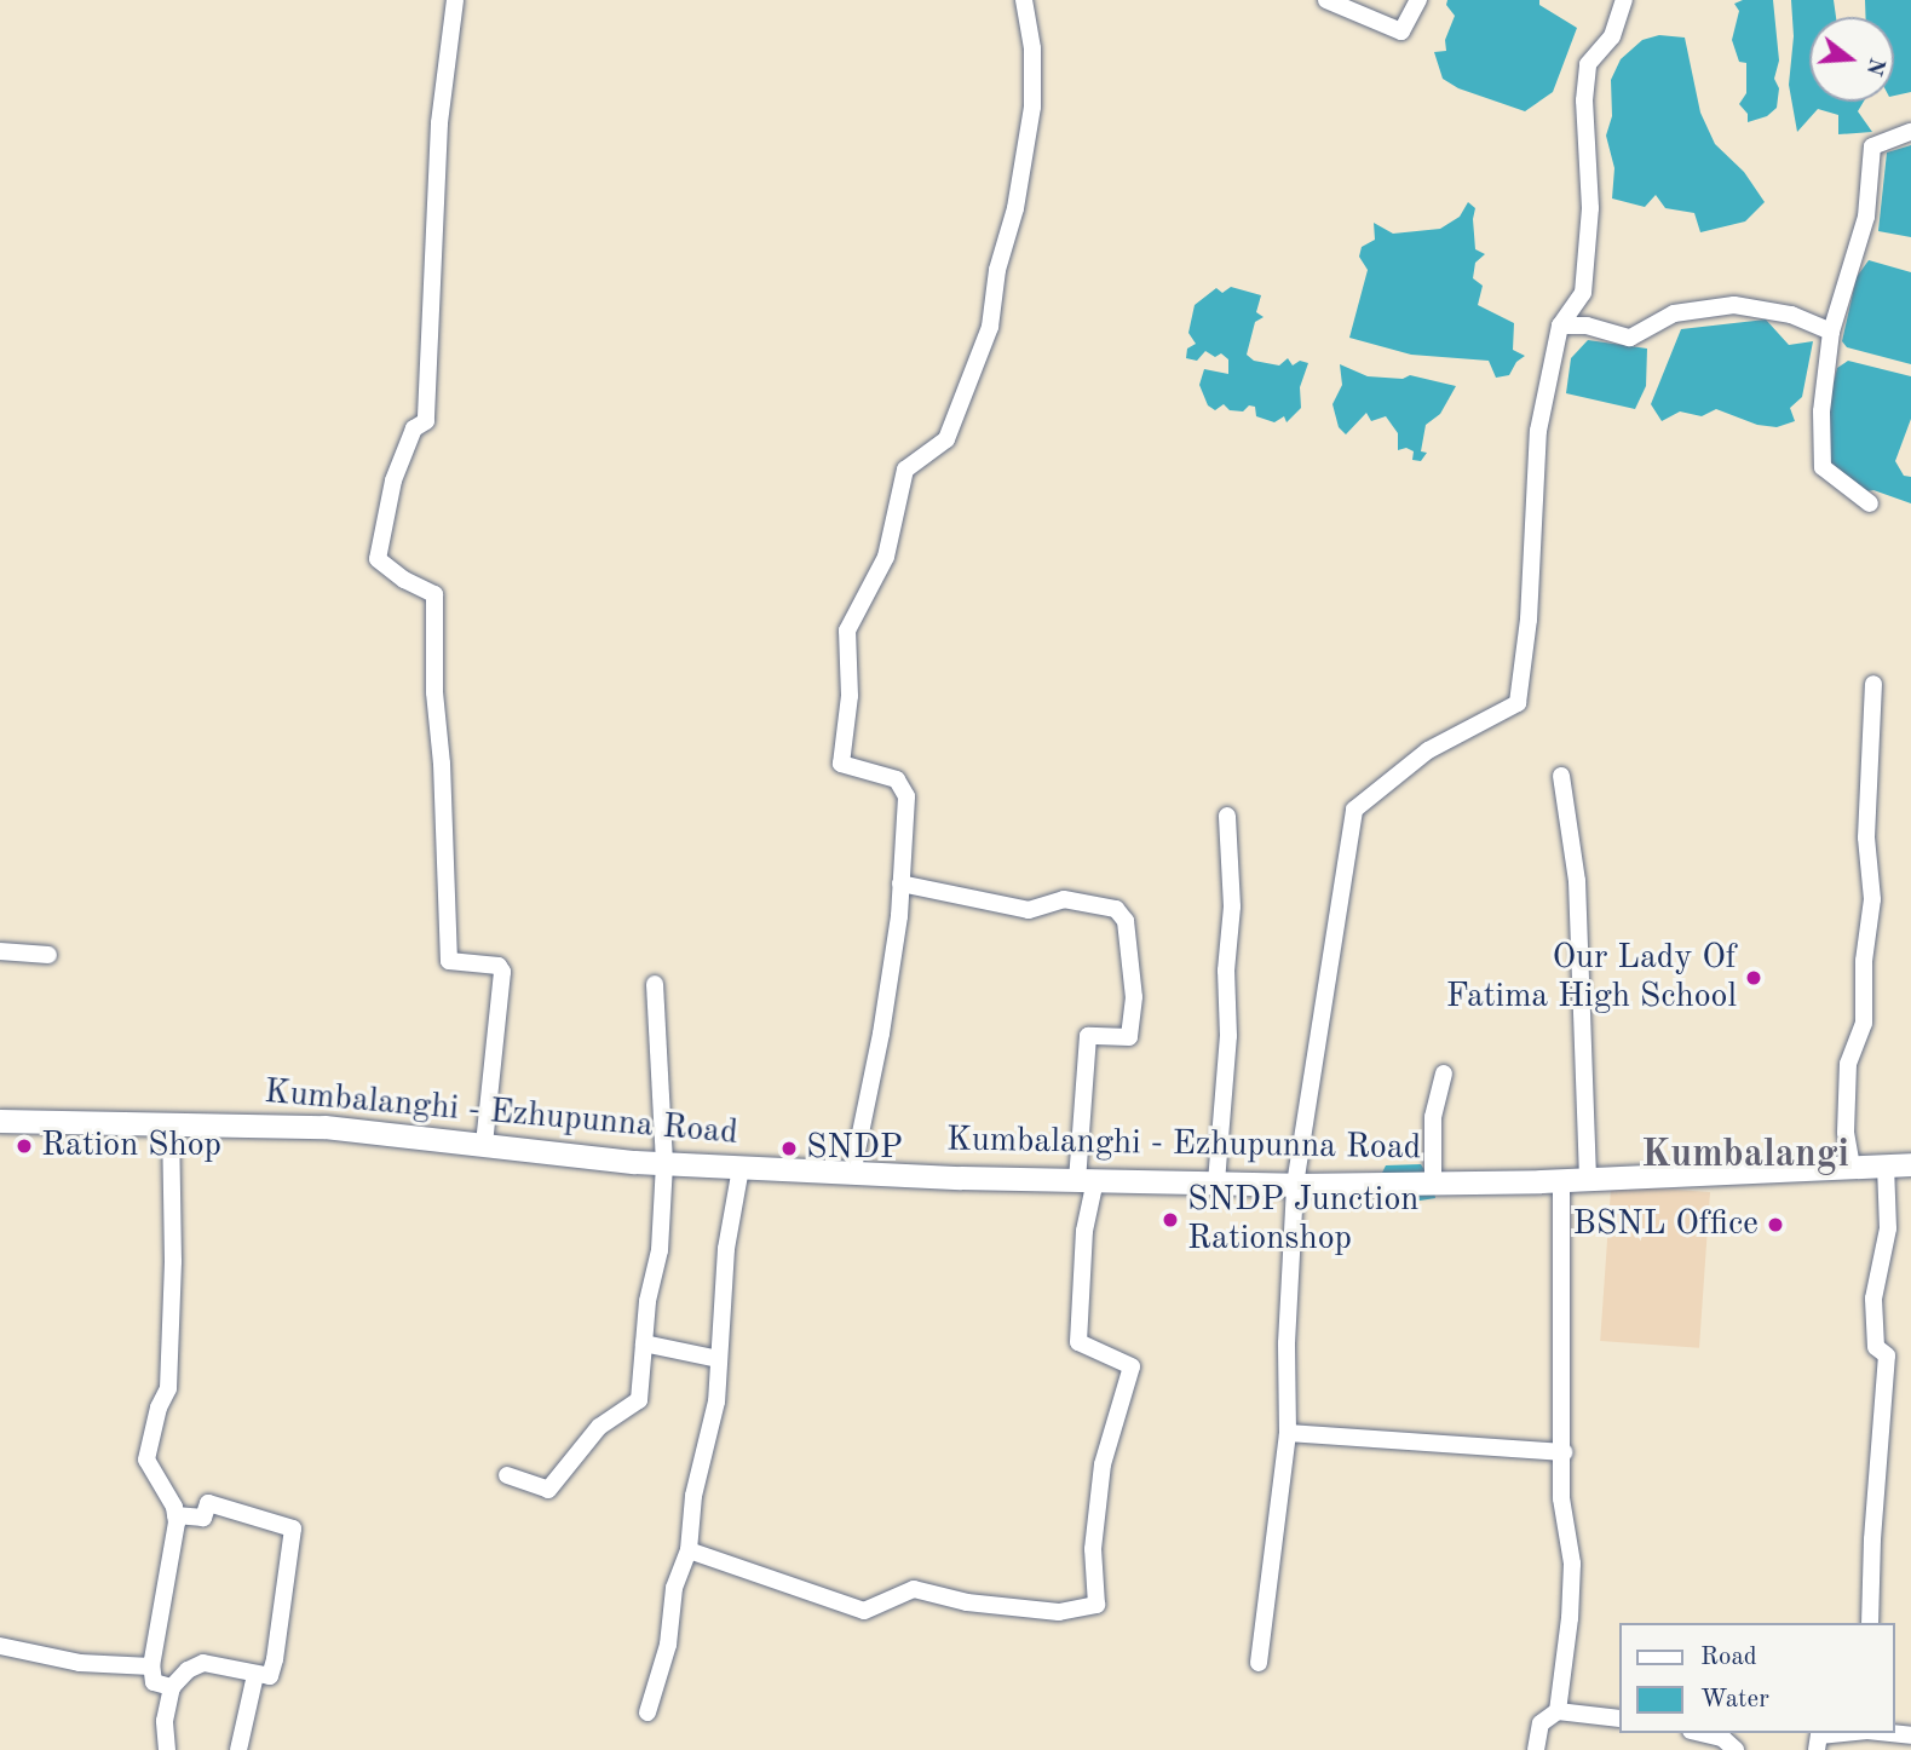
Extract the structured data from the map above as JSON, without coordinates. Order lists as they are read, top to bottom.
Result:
{
  "streets": {
    "main road": ["Kumbalanghi - Ezhupunna Road"]
  },
  "districts": ["Kumbalangi"],
  "places": [
    "Our Lady Of Fatima High School",
    "Ration Shop",
    "SNDP",
    "SNDP Junction Rationshop",
    "BSNL Office"
  ],
  "legend": ["Road", "Water"],
  "north": "right"
}
